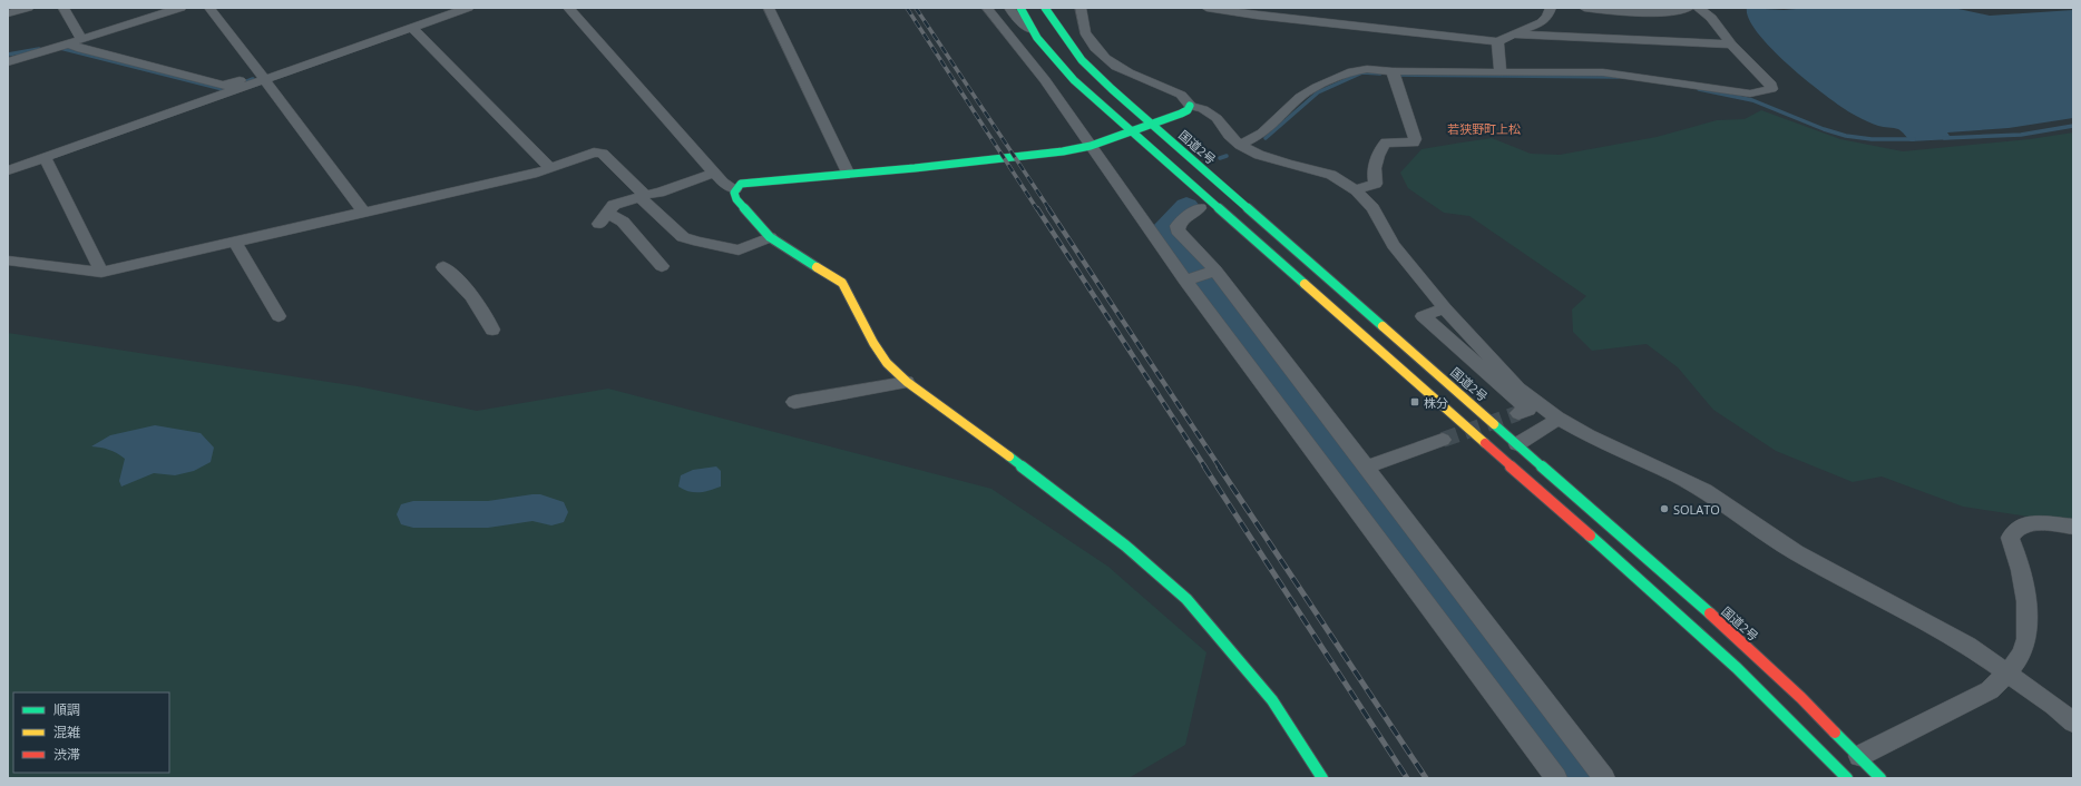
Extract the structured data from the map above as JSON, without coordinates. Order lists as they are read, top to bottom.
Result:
{
  "streets": {
    "main road": ["国道2号"]
  },
  "districts": ["若狭野町上松"],
  "places": {
    "transit": ["株分"],
    "other": ["SOLATO"]
  },
  "legend": ["順調", "混雑", "渋滞"]
}
